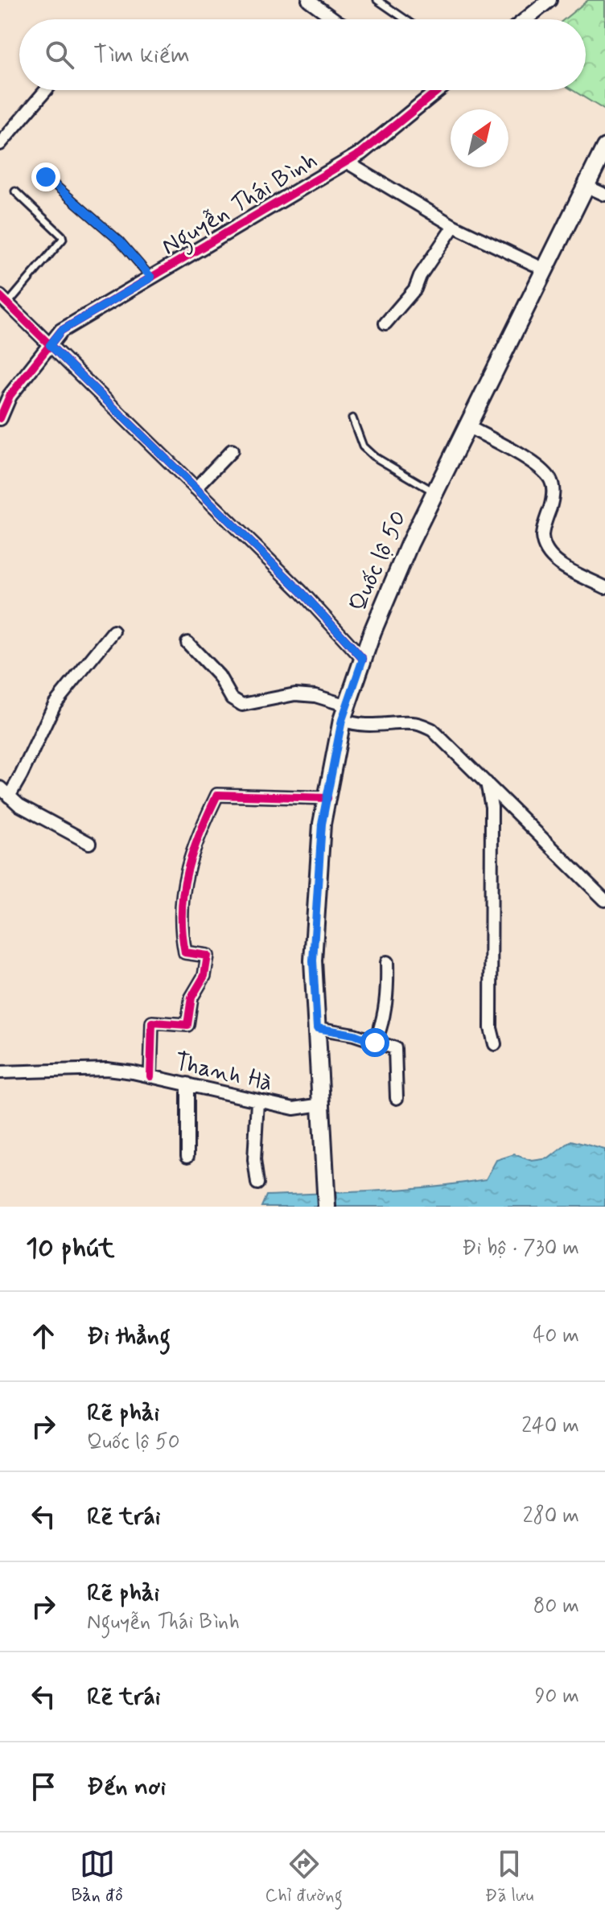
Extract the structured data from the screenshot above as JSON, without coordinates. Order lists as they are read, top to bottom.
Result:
{
  "streets": {
    "main road": ["Quốc lộ 50"],
    "street": ["Nguyễn Thái Bình", "Thanh Hà"]
  },
  "crossings": [
    ["Quốc lộ 50", "Thanh Hà"]
  ],
  "north": "top right",
  "page": {
    "search": "Tìm kiếm",
    "heading": ["10 phút", "Đi bộ · 730 m"],
    "list": [
      ["Đi thẳng", "40 m"],
      ["Rẽ phải", "Quốc lộ 50", "240 m"],
      ["Rẽ trái", "280 m"],
      ["Rẽ phải", "Nguyễn Thái Bình", "80 m"],
      ["Rẽ trái", "90 m"],
      "Đến nơi"
    ],
    "nav": ["Bản đồ", "Chỉ đường", "Đã lưu"]
  }
}
